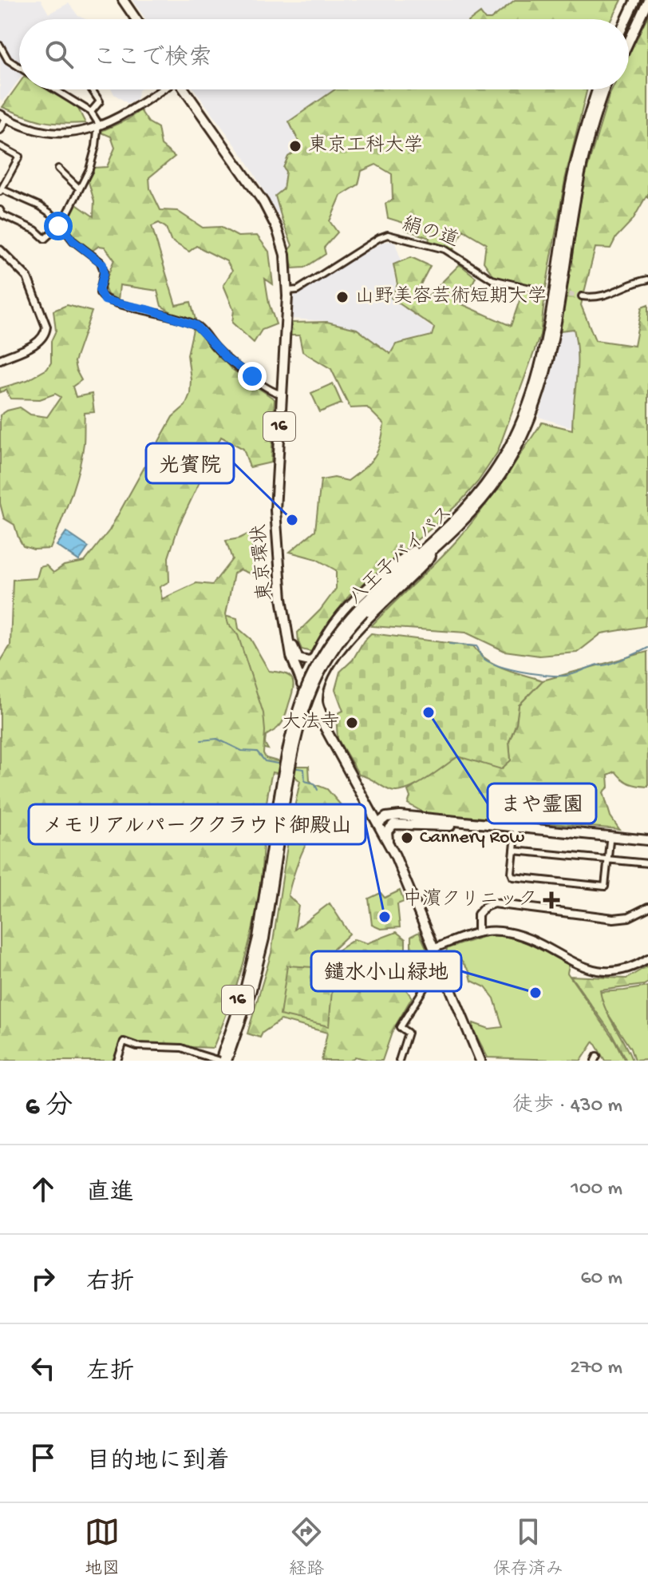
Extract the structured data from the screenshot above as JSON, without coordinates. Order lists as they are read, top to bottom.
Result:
{
  "streets": {
    "main road": ["16", "八王子バイパス", "東京環状"],
    "street": ["絹の道"]
  },
  "crossings": [
    ["絹の道", "東京環状"],
    ["16", "八王子バイパス"],
    ["16", "東京環状"]
  ],
  "places": {
    "other": [
      "東京工科大学",
      "山野美容芸術短期大学",
      "光賓院",
      "まや霊園",
      "大法寺",
      "Cannery Row",
      "メモリアルパーククラウド御殿山",
      "鑓水小山緑地"
    ],
    "health": ["中濵クリニック"]
  },
  "page": {
    "search": "ここで検索",
    "heading": ["6 分", "徒歩 · 430 m"],
    "list": [
      ["直進", "100 m"],
      ["右折", "60 m"],
      ["左折", "270 m"],
      "目的地に到着"
    ],
    "nav": ["地図", "経路", "保存済み"]
  }
}
